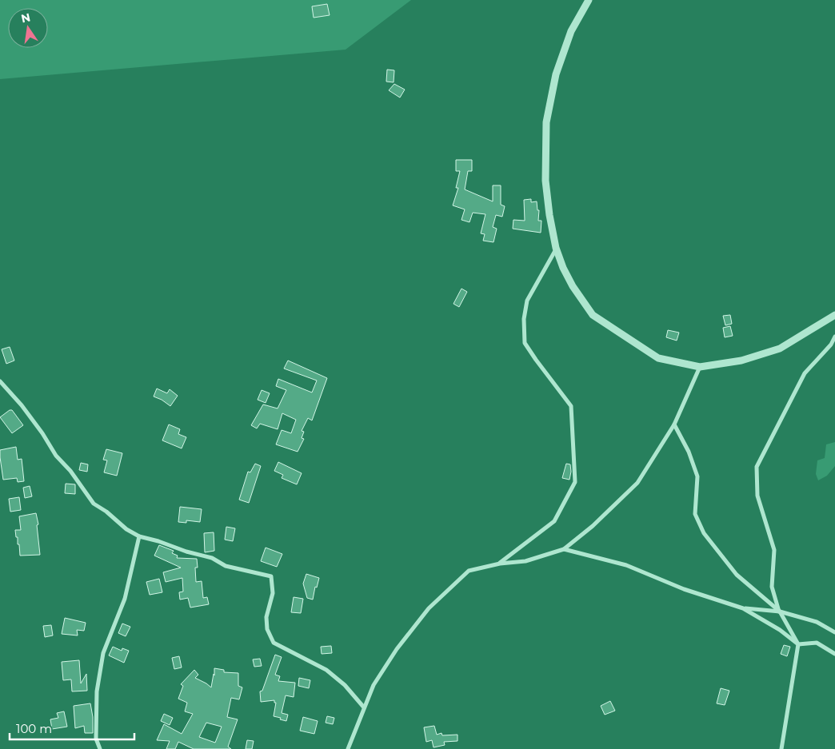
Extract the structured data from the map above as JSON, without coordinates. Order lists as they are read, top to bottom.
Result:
{
  "scale_bar": "100 m",
  "north": "top"
}
